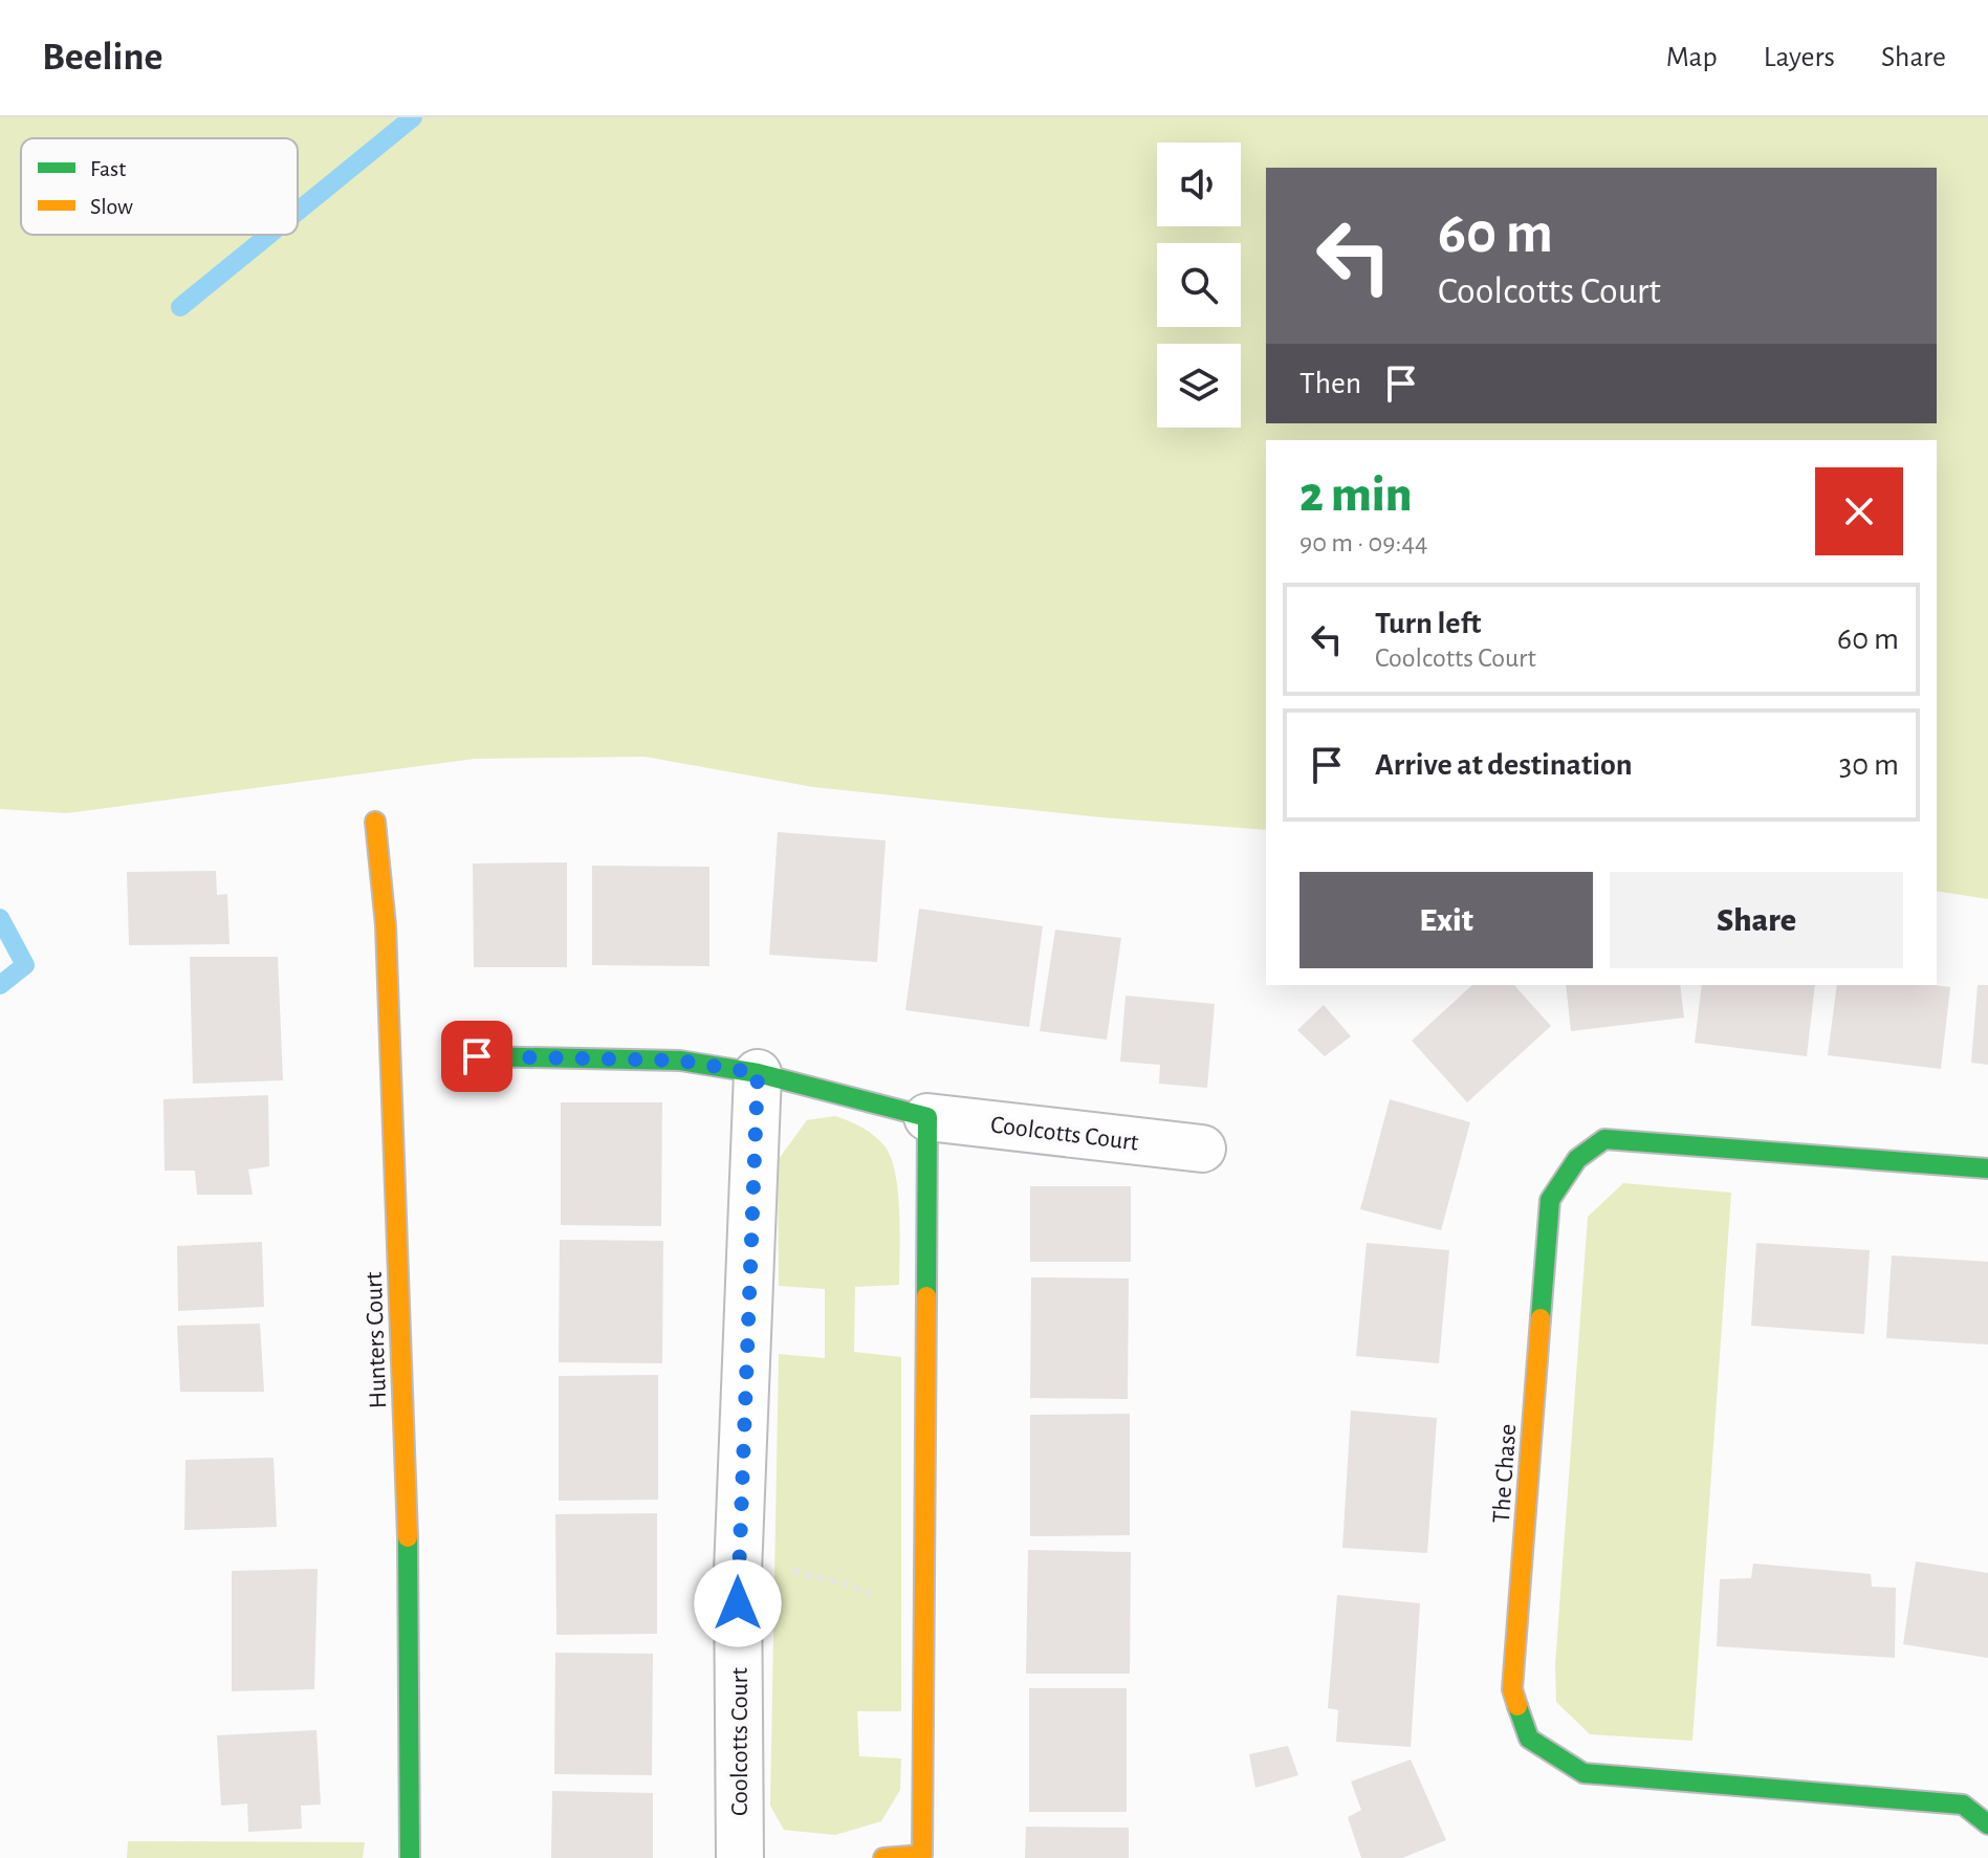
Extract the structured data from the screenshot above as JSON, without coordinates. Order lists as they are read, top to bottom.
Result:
{
  "streets": {
    "street": ["Coolcotts Court", "Hunters Court", "The Chase"]
  },
  "legend": ["Fast", "Slow"],
  "page": {
    "header": "Beeline",
    "nav": ["Map", "Layers", "Share"],
    "turn": ["60 m", "Coolcotts Court"],
    "then": "Then",
    "heading": ["2 min", "90 m · 09:44"],
    "list": [
      {
        "name": "Turn left",
        "note": "Coolcotts Court",
        "value": "60 m"
      },
      {
        "name": "Arrive at destination",
        "value": "30 m"
      }
    ],
    "buttons": ["Exit", "Share"]
  }
}
